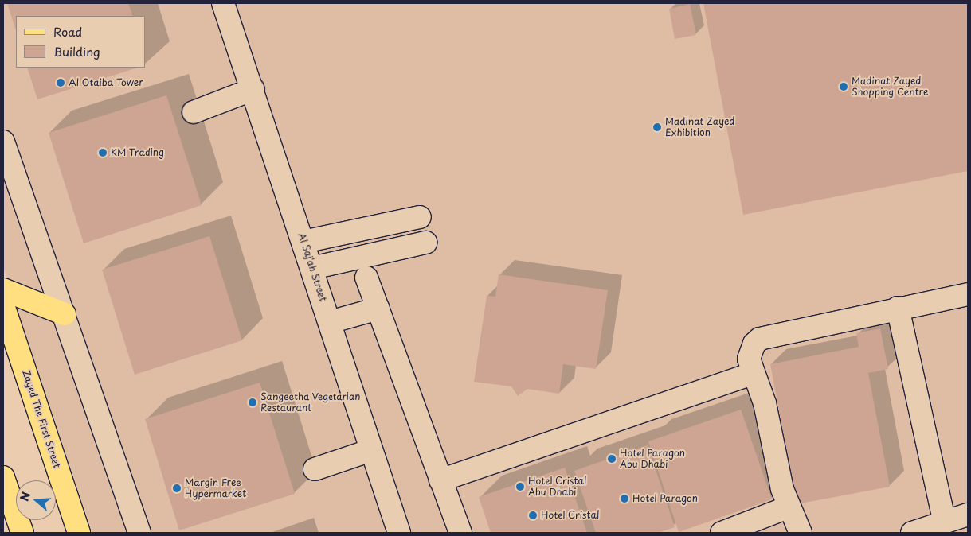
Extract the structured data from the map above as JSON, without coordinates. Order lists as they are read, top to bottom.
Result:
{
  "streets": {
    "main road": ["Zayed The First Street"],
    "street": ["Al Saj'ah Street"]
  },
  "places": [
    "Al Otaiba Tower",
    "Madinat Zayed Shopping Centre",
    "Madinat Zayed Exhibition",
    "KM Trading",
    "Sangeetha Vegetarian Restaurant",
    "Hotel Paragon Abu Dhabi",
    "Hotel Cristal Abu Dhabi",
    "Margin Free Hypermarket",
    "Hotel Paragon",
    "Hotel Cristal"
  ],
  "legend": ["Road", "Building"],
  "north": "left"
}
